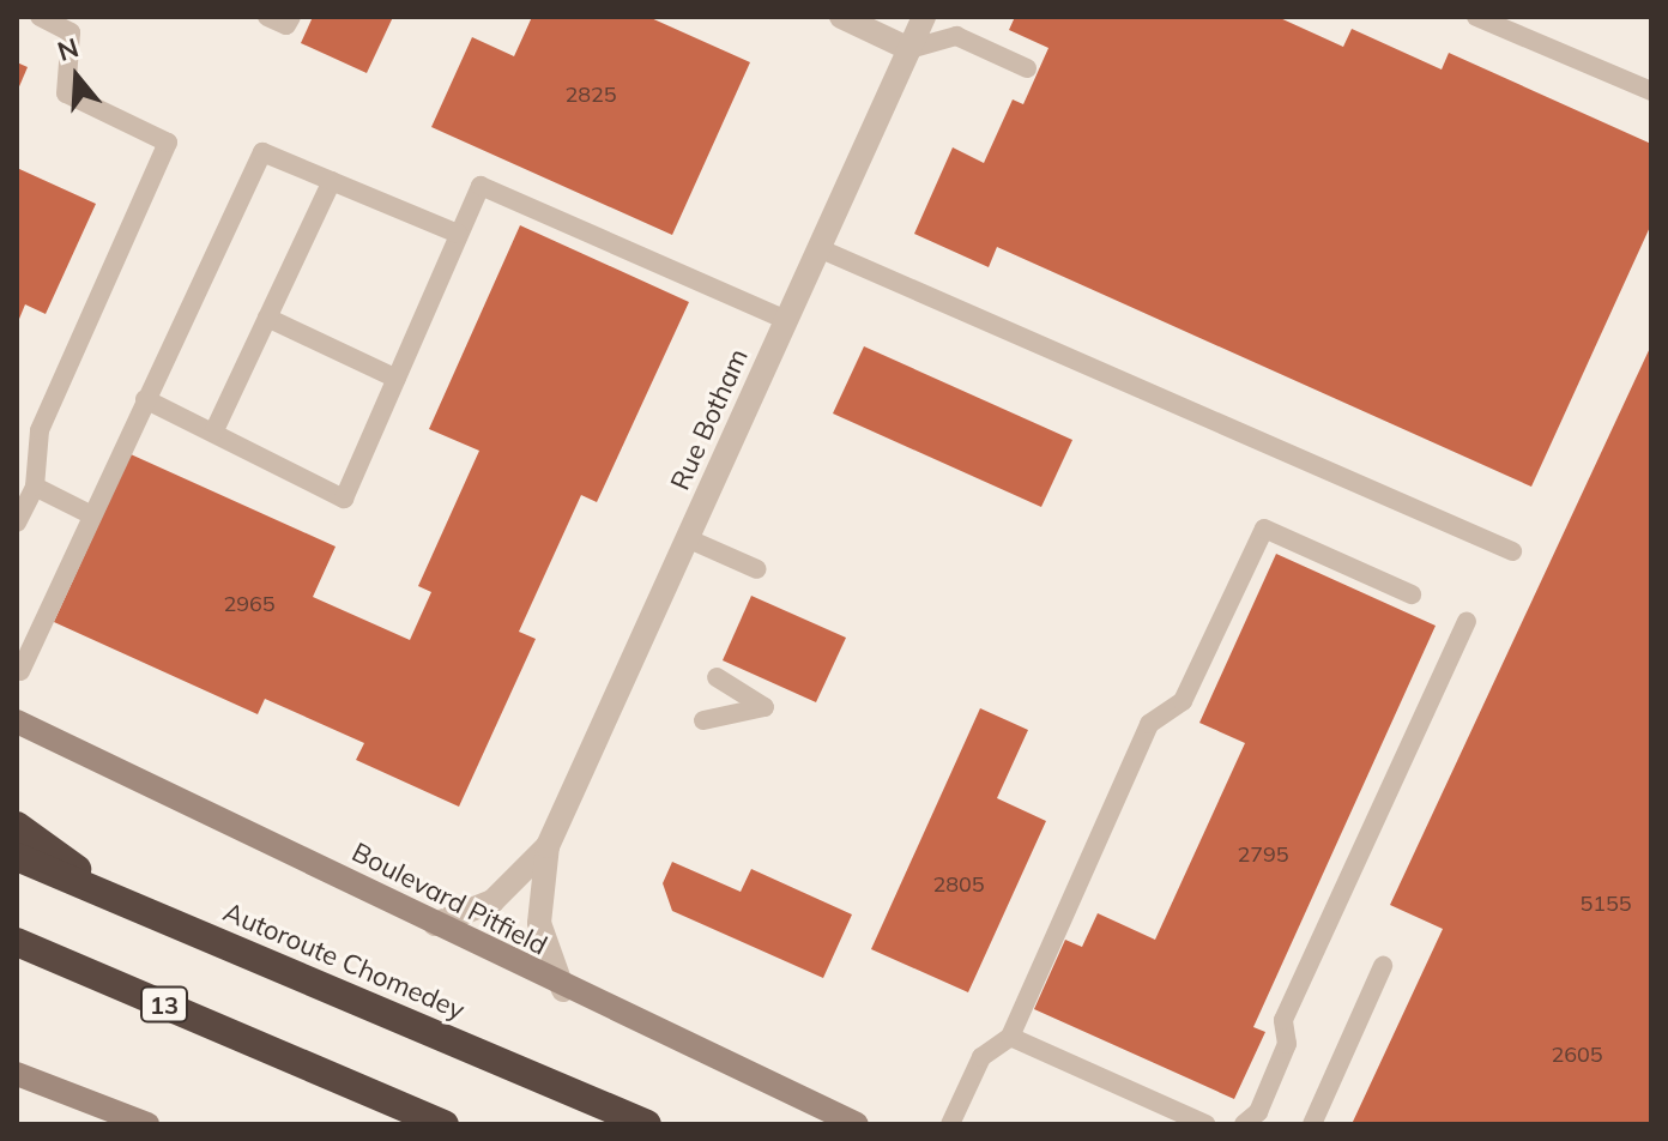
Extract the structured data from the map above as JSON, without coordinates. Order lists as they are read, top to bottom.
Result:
{
  "streets": {
    "highway": ["Autoroute Chomedey", "13"],
    "main road": ["Boulevard Pitfield"],
    "street": ["Rue Botham"]
  },
  "crossings": [
    ["Rue Botham", "Boulevard Pitfield"]
  ],
  "house_numbers": [
    "2825",
    "2965",
    "2795",
    "2805",
    "5155",
    "2605"
  ],
  "north": "top"
}
